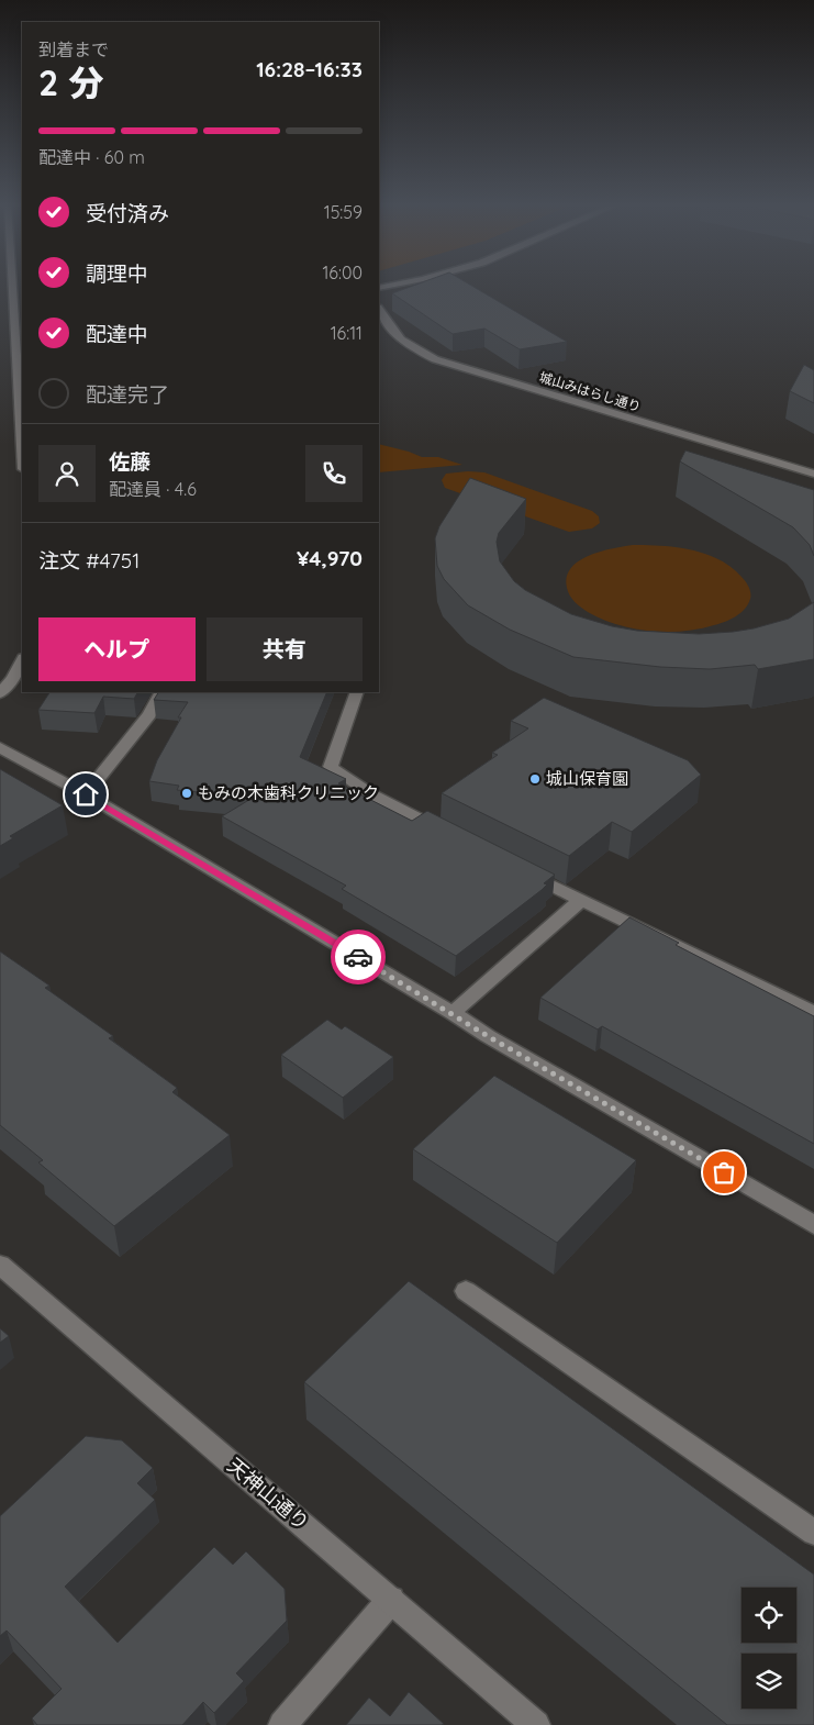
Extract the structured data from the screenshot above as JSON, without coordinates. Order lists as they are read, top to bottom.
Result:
{
  "streets": {
    "street": ["城山みはらし通り", "天神山通り"]
  },
  "places": ["城山保育園", "もみの木歯科クリニック"],
  "page": {
    "heading": ["2 分", "到着まで", "16:28–16:33"],
    "panel": [
      "佐藤",
      "配達員 · 4.6",
      "注文 #4751",
      "¥4,970"
    ],
    "bar": "配達中 · 60 m",
    "list": [
      ["受付済み", "15:59"],
      ["調理中", "16:00"],
      ["配達中", "16:11"],
      "配達完了"
    ],
    "buttons": ["ヘルプ", "共有"]
  }
}
